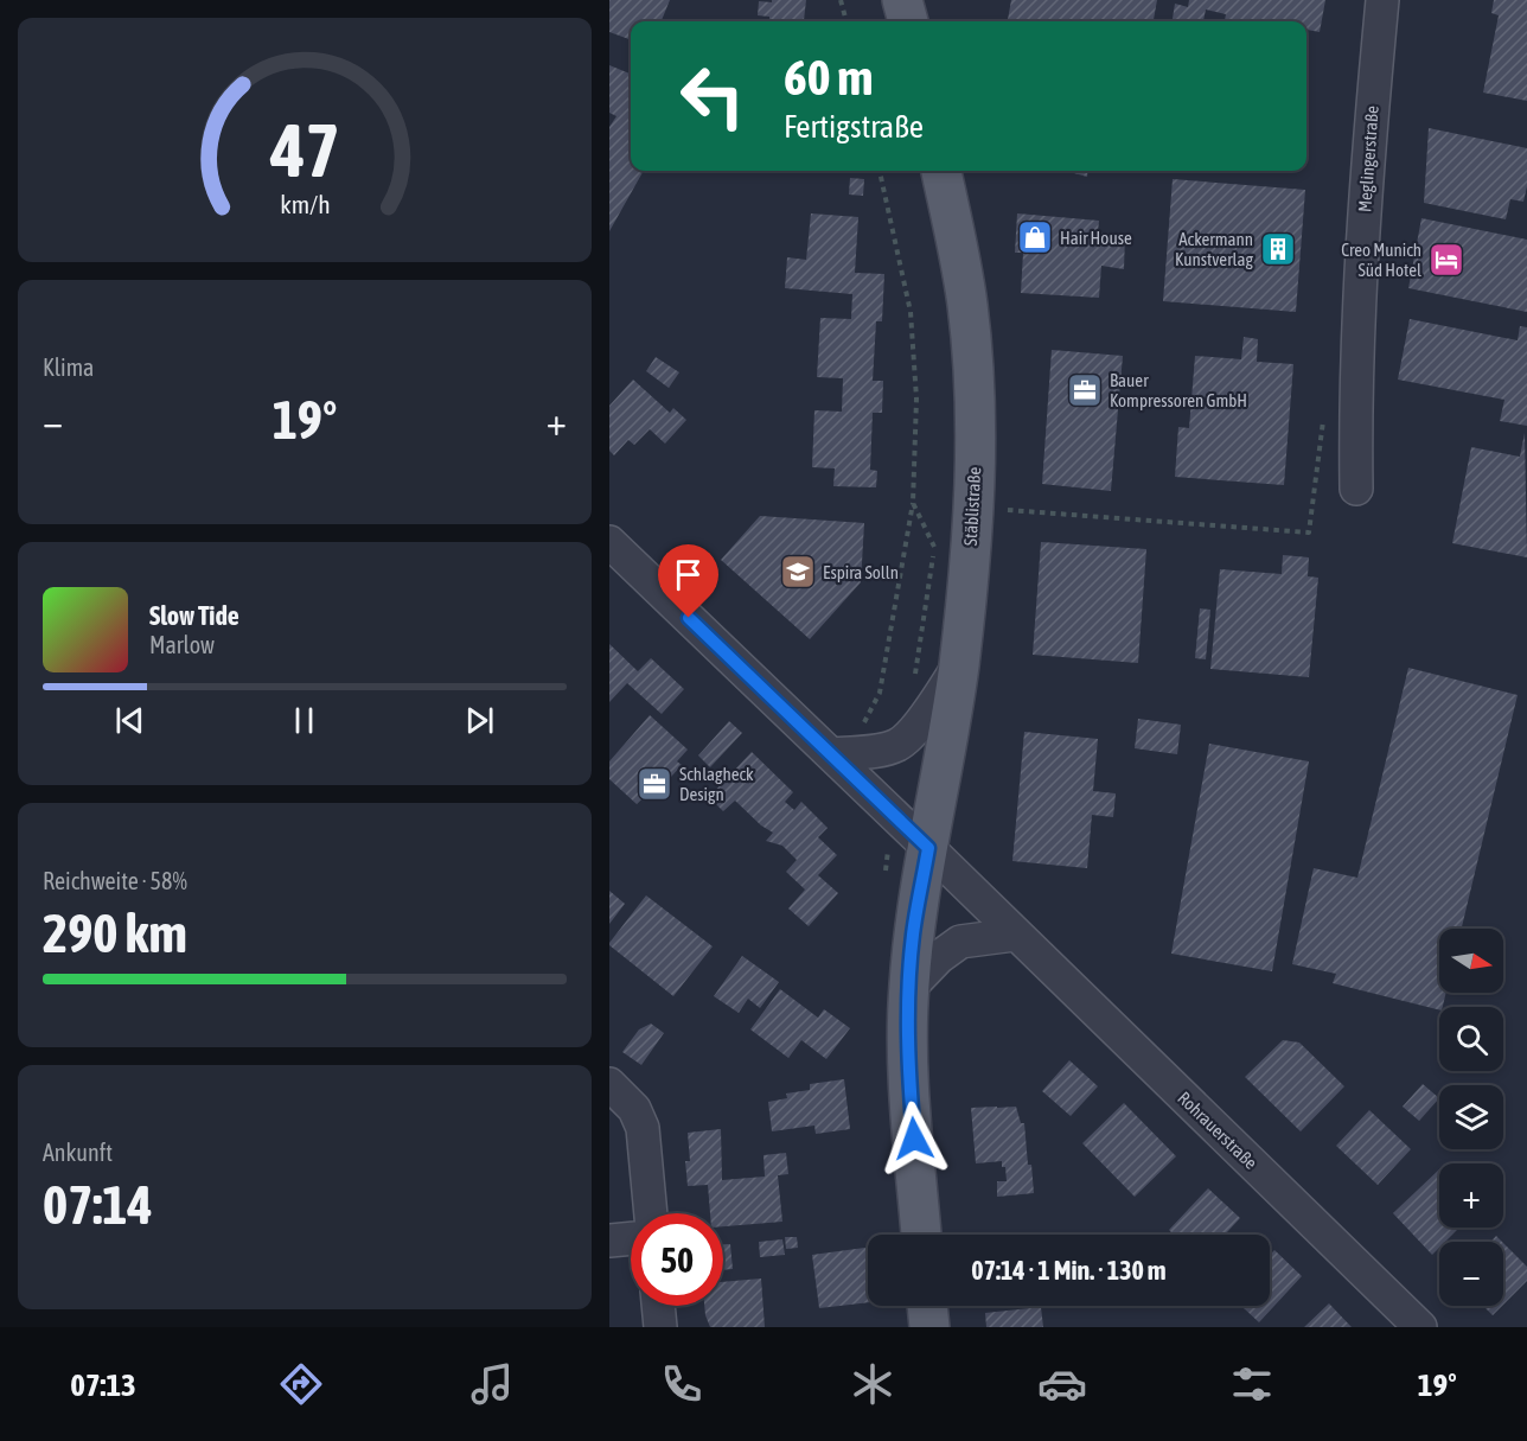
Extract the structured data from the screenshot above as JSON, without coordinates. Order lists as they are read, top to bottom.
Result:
{
  "streets": {
    "main road": ["Stäblistraße"],
    "street": ["Meglingerstraße", "Rohrauerstraße"]
  },
  "crossings": [
    ["Stäblistraße", "Rohrauerstraße"]
  ],
  "places": {
    "shop": ["Hair House"],
    "building": ["Ackermann Kunstverlag"],
    "hotel": ["Creo Munich Süd Hotel"],
    "office": ["Bauer Kompressoren GmbH", "Schlagheck Design"],
    "school or university": ["Espira Solln"]
  },
  "north": "right",
  "page": {
    "turn": ["60 m", "Fertigstraße"],
    "tile": [
      "Klima",
      ["Reichweite · 58%", "290 km"],
      ["Ankunft", "07:14"]
    ],
    "heat": ["−", "19°", "+"],
    "song": ["Slow Tide", "Marlow"],
    "map_buttons": ["+", "−"],
    "limit": "50",
    "trip": "07:14 · 1 Min. · 130 m",
    "tabs": ["07:13", "19°"],
    "gauge": ["47", "km/h"]
  }
}
